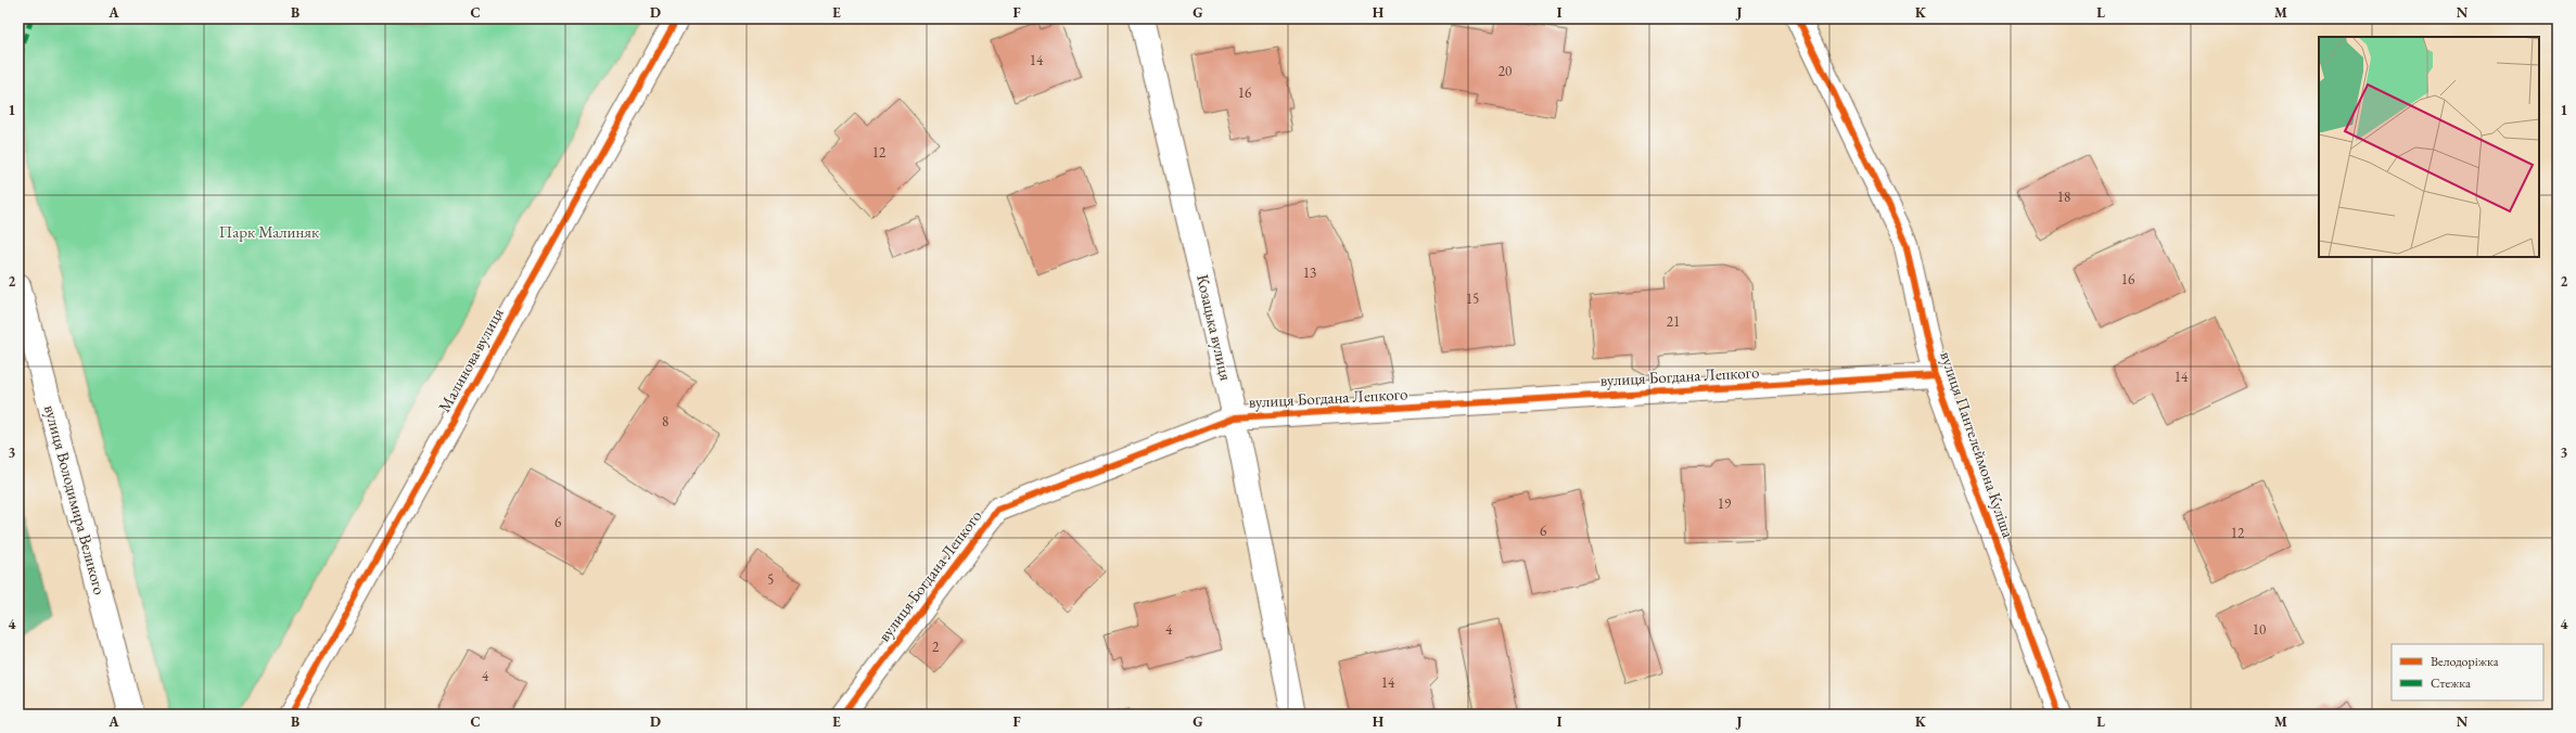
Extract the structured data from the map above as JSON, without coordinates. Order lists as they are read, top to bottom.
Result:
{
  "streets": {
    "street": [
      "Козацька вулиця",
      "Малинова вулиця",
      "вулиця Богдана Лепкого",
      "вулиця Пантелеймона Куліша",
      "вулиця Володимира Великого"
    ]
  },
  "crossings": [
    ["Козацька вулиця", "вулиця Богдана Лепкого"],
    ["вулиця Богдана Лепкого", "вулиця Пантелеймона Куліша"]
  ],
  "parks": ["Парк Малиняк"],
  "house_numbers": [
    "14",
    "20",
    "16",
    "12",
    "18",
    "13",
    "16",
    "15",
    "21",
    "14",
    "8",
    "19",
    "6",
    "6",
    "12",
    "5",
    "4",
    "10",
    "2",
    "4",
    "14"
  ],
  "legend": ["Велодоріжка", "Стежка"],
  "grid": {
    "columns": [
      "A",
      "B",
      "C",
      "D",
      "E",
      "F",
      "G",
      "H",
      "I",
      "J",
      "K",
      "L",
      "M",
      "N"
    ],
    "rows": [
      "1",
      "2",
      "3",
      "4"
    ]
  }
}
